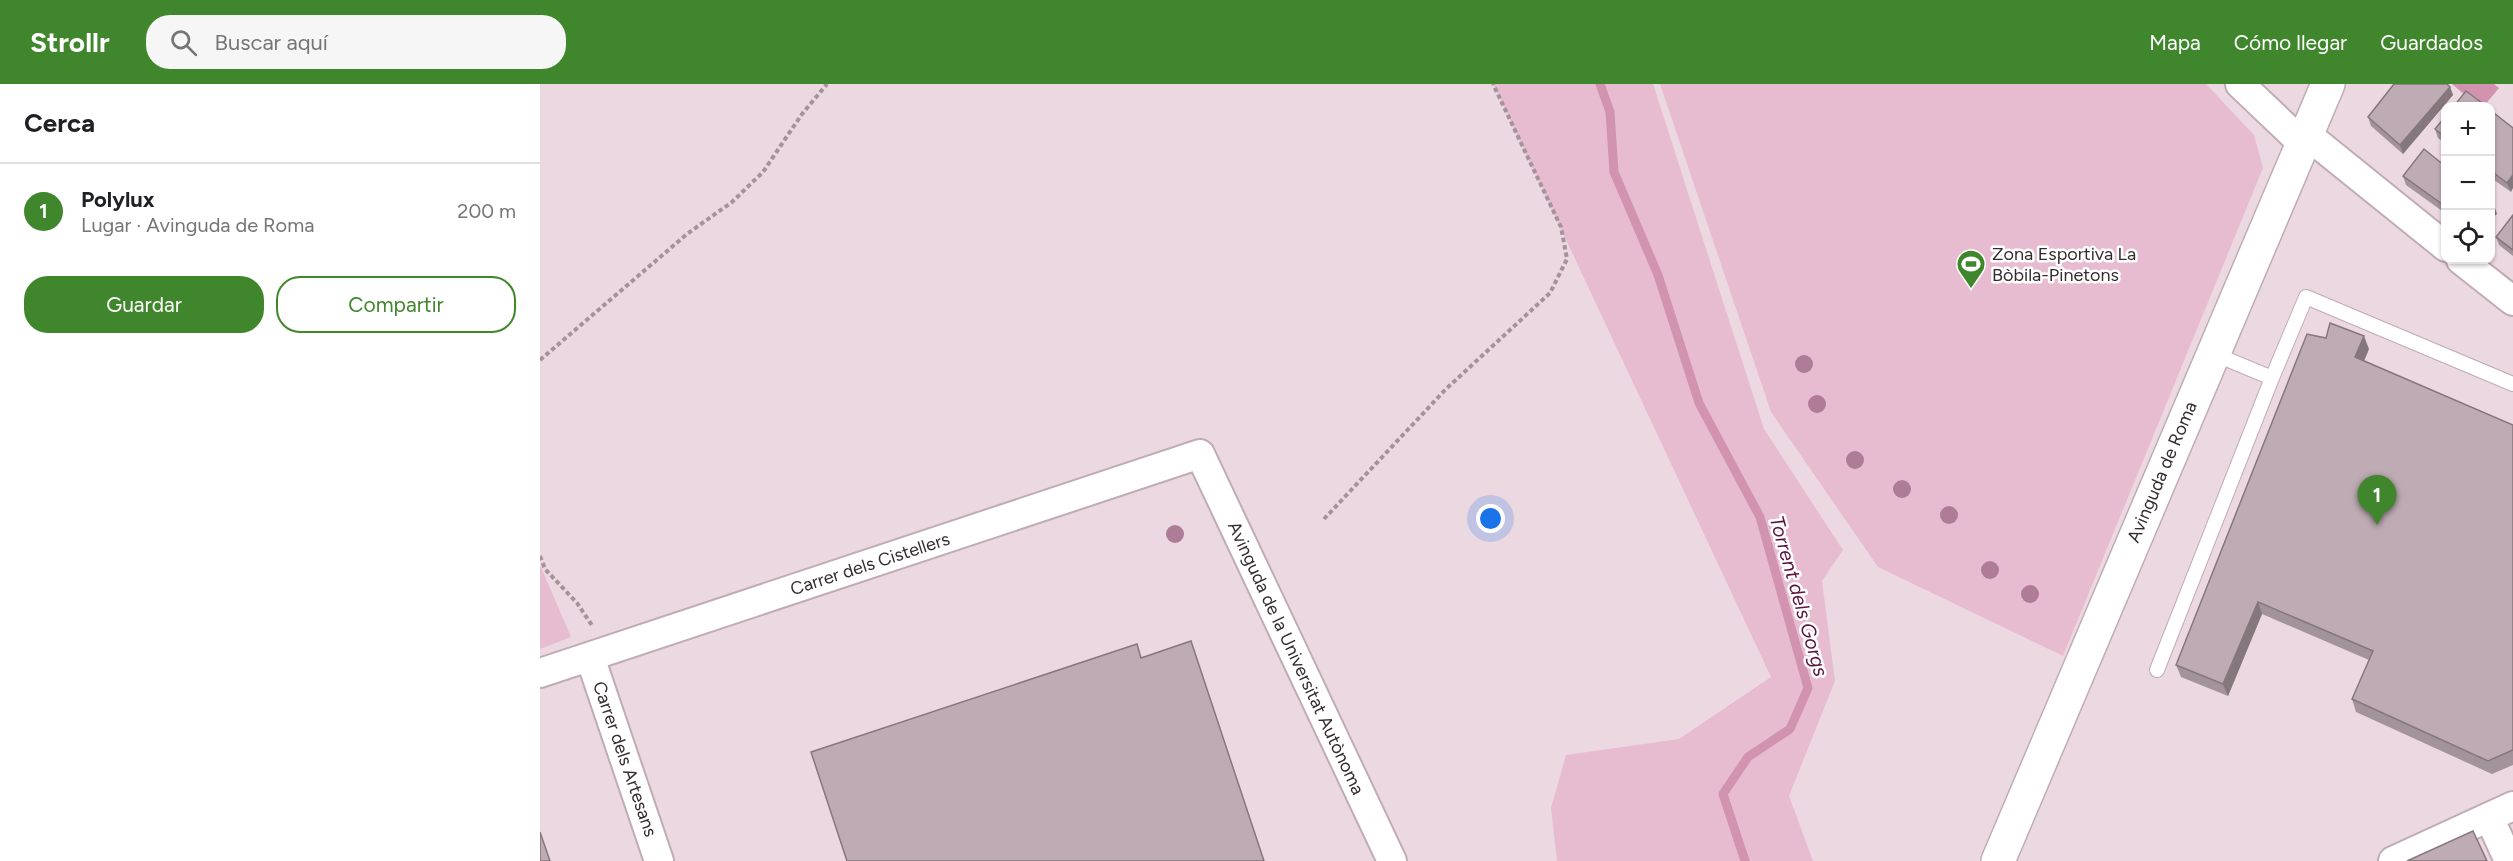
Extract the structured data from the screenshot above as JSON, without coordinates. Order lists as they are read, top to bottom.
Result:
{
  "streets": {
    "street": [
      "Avinguda de Roma",
      "Carrer dels Cistellers",
      "Avinguda de la Universitat Autònoma",
      "Carrer dels Artesans"
    ]
  },
  "crossings": [
    ["Carrer dels Cistellers", "Avinguda de la Universitat Autònoma"],
    ["Carrer dels Cistellers", "Carrer dels Artesans"]
  ],
  "water": ["Torrent dels Gorgs"],
  "places": {
    "sports": ["Zona Esportiva La Bòbila-Pinetons"]
  },
  "page": {
    "header": "Strollr",
    "search": "Buscar aquí",
    "nav": ["Mapa", "Cómo llegar", "Guardados"],
    "heading": "Cerca",
    "map_buttons": ["+", "−"],
    "list": [
      {
        "mark": "1",
        "name": "Polylux",
        "note": "Lugar · Avinguda de Roma",
        "value": "200 m"
      }
    ],
    "buttons": ["Guardar", "Compartir"],
    "pins": "1"
  }
}
